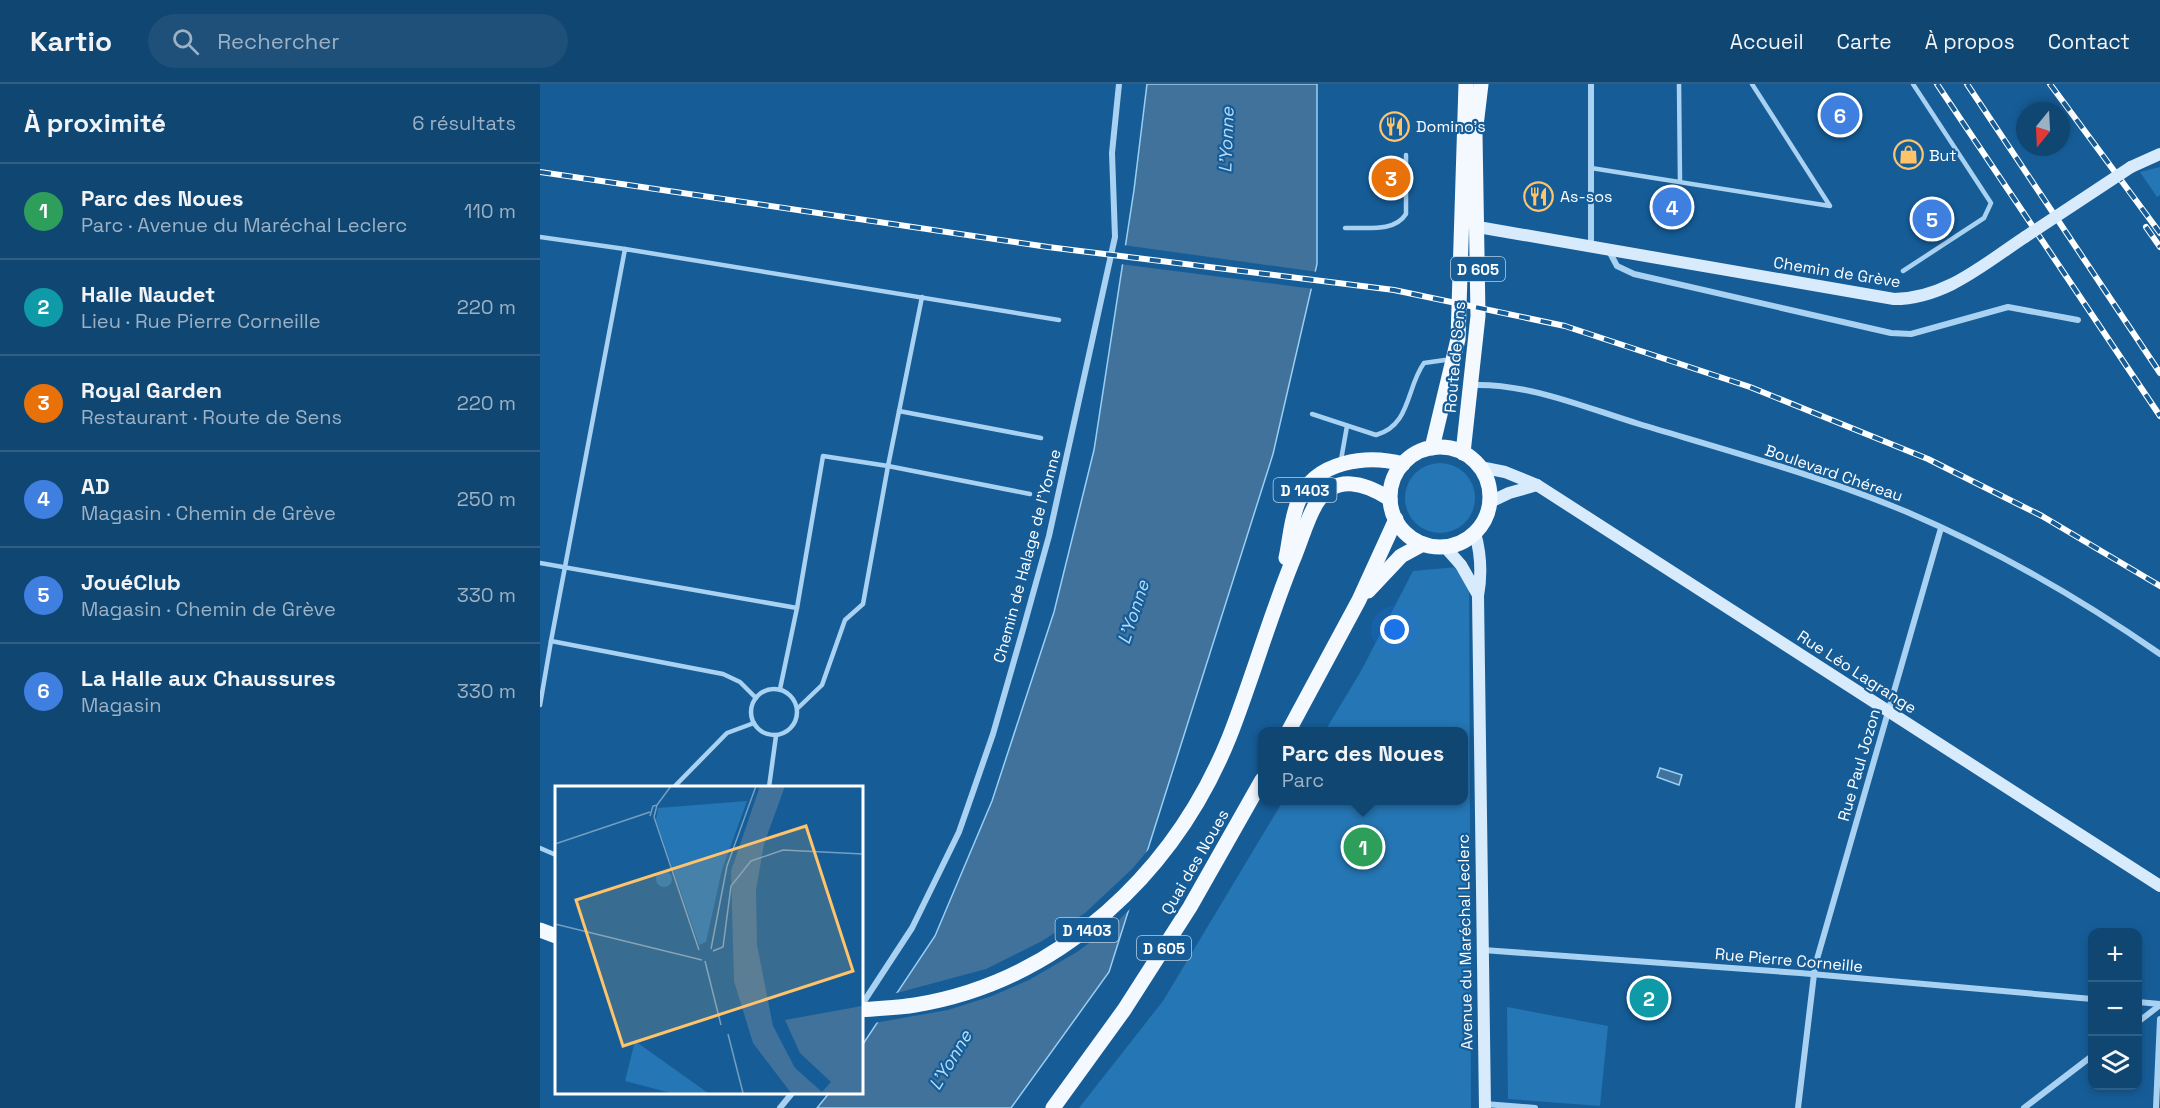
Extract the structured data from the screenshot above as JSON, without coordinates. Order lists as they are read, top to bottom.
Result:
{
  "streets": {
    "main road": [
      "D 605",
      "Chemin de Grève",
      "Route de Sens",
      "D 1403",
      "Rue Léo Lagrange",
      "Quai des Noues",
      "Avenue du Maréchal Leclerc"
    ],
    "street": [
      "Boulevard Chéreau",
      "Chemin de Halage de l'Yonne",
      "Rue Paul Jozon",
      "Rue Pierre Corneille"
    ]
  },
  "crossings": [
    ["Chemin de Grève", "Route de Sens"],
    ["Route de Sens", "Boulevard Chéreau"],
    ["Route de Sens", "D 1403"],
    ["Route de Sens", "Rue Léo Lagrange"],
    ["Route de Sens", "Avenue du Maréchal Leclerc"],
    ["Boulevard Chéreau", "Rue Paul Jozon"],
    ["D 1403", "Rue Léo Lagrange"],
    ["D 1403", "Avenue du Maréchal Leclerc"],
    ["Rue Léo Lagrange", "Rue Paul Jozon"],
    ["Rue Léo Lagrange", "Avenue du Maréchal Leclerc"],
    ["Rue Paul Jozon", "Rue Pierre Corneille"],
    ["Avenue du Maréchal Leclerc", "Rue Pierre Corneille"]
  ],
  "water": ["L'Yonne"],
  "places": {
    "restaurant": ["Domino's", "As-sos"],
    "shop": ["But"]
  },
  "north": "bottom",
  "page": {
    "header": "Kartio",
    "search": "Rechercher",
    "nav": [
      "Accueil",
      "Carte",
      "À propos",
      "Contact"
    ],
    "heading": ["À proximité", "6 résultats"],
    "pins": [
      "6",
      "3",
      "4",
      "5",
      "1",
      "2"
    ],
    "list": [
      {
        "mark": "1",
        "name": "Parc des Noues",
        "note": "Parc · Avenue du Maréchal Leclerc",
        "value": "110 m"
      },
      {
        "mark": "2",
        "name": "Halle Naudet",
        "note": "Lieu · Rue Pierre Corneille",
        "value": "220 m"
      },
      {
        "mark": "3",
        "name": "Royal Garden",
        "note": "Restaurant · Route de Sens",
        "value": "220 m"
      },
      {
        "mark": "4",
        "name": "AD",
        "note": "Magasin · Chemin de Grève",
        "value": "250 m"
      },
      {
        "mark": "5",
        "name": "JouéClub",
        "note": "Magasin · Chemin de Grève",
        "value": "330 m"
      },
      {
        "mark": "6",
        "name": "La Halle aux Chaussures",
        "note": "Magasin",
        "value": "330 m"
      }
    ],
    "popup": ["Parc des Noues", "Parc"],
    "map_buttons": ["+", "−"]
  }
}
